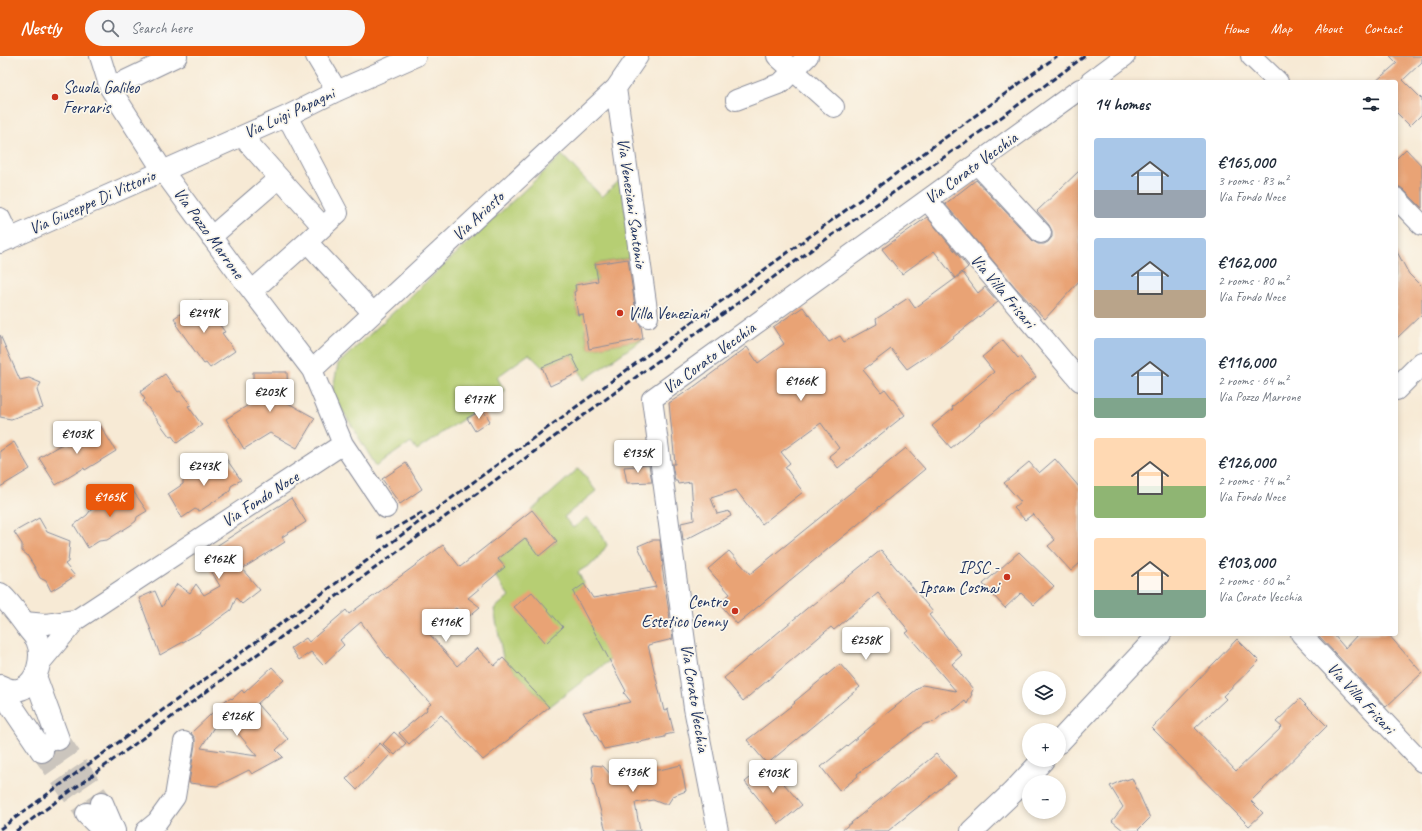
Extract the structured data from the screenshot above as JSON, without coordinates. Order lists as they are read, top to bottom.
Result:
{
  "streets": {
    "street": [
      "Via Luigi Papagni",
      "Via Corato Vecchia",
      "Via Giuseppe Di Vittorio",
      "Via Veneziani Santonio",
      "Via Ariosto",
      "Via Pozzo Marrone",
      "Via Villa Frisari",
      "Via Fondo Noce"
    ]
  },
  "crossings": [
    ["Via Luigi Papagni", "Via Giuseppe Di Vittorio"],
    ["Via Luigi Papagni", "Via Pozzo Marrone"],
    ["Via Corato Vecchia", "Via Villa Frisari"],
    ["Via Giuseppe Di Vittorio", "Via Pozzo Marrone"],
    ["Via Veneziani Santonio", "Via Ariosto"],
    ["Via Ariosto", "Via Pozzo Marrone"],
    ["Via Pozzo Marrone", "Via Fondo Noce"]
  ],
  "places": [
    "Scuola Galileo Ferraris",
    "Villa Veneziani",
    "IPSC - Ipsam Cosmai",
    "Centro Estetico Genny"
  ],
  "page": {
    "header": "Nestly",
    "search": "Search here",
    "nav": [
      "Home",
      "Map",
      "About",
      "Contact"
    ],
    "heading": "14 homes",
    "list": [
      {
        "name": "€165,000",
        "note": "3 rooms · 83 m² · Via Fondo Noce"
      },
      {
        "name": "€162,000",
        "note": "2 rooms · 80 m² · Via Fondo Noce"
      },
      {
        "name": "€116,000",
        "note": "2 rooms · 64 m² · Via Pozzo Marrone"
      },
      {
        "name": "€126,000",
        "note": "2 rooms · 74 m² · Via Fondo Noce"
      },
      {
        "name": "€103,000",
        "note": "2 rooms · 60 m² · Via Corato Vecchia"
      }
    ],
    "price": [
      "€249K",
      "€166K",
      "€203K",
      "€177K",
      "€103K",
      "€135K",
      "€243K",
      "€165K",
      "€162K",
      "€116K",
      "€258K",
      "€126K",
      "€136K",
      "€103K"
    ],
    "map_buttons": ["+", "−"]
  }
}
